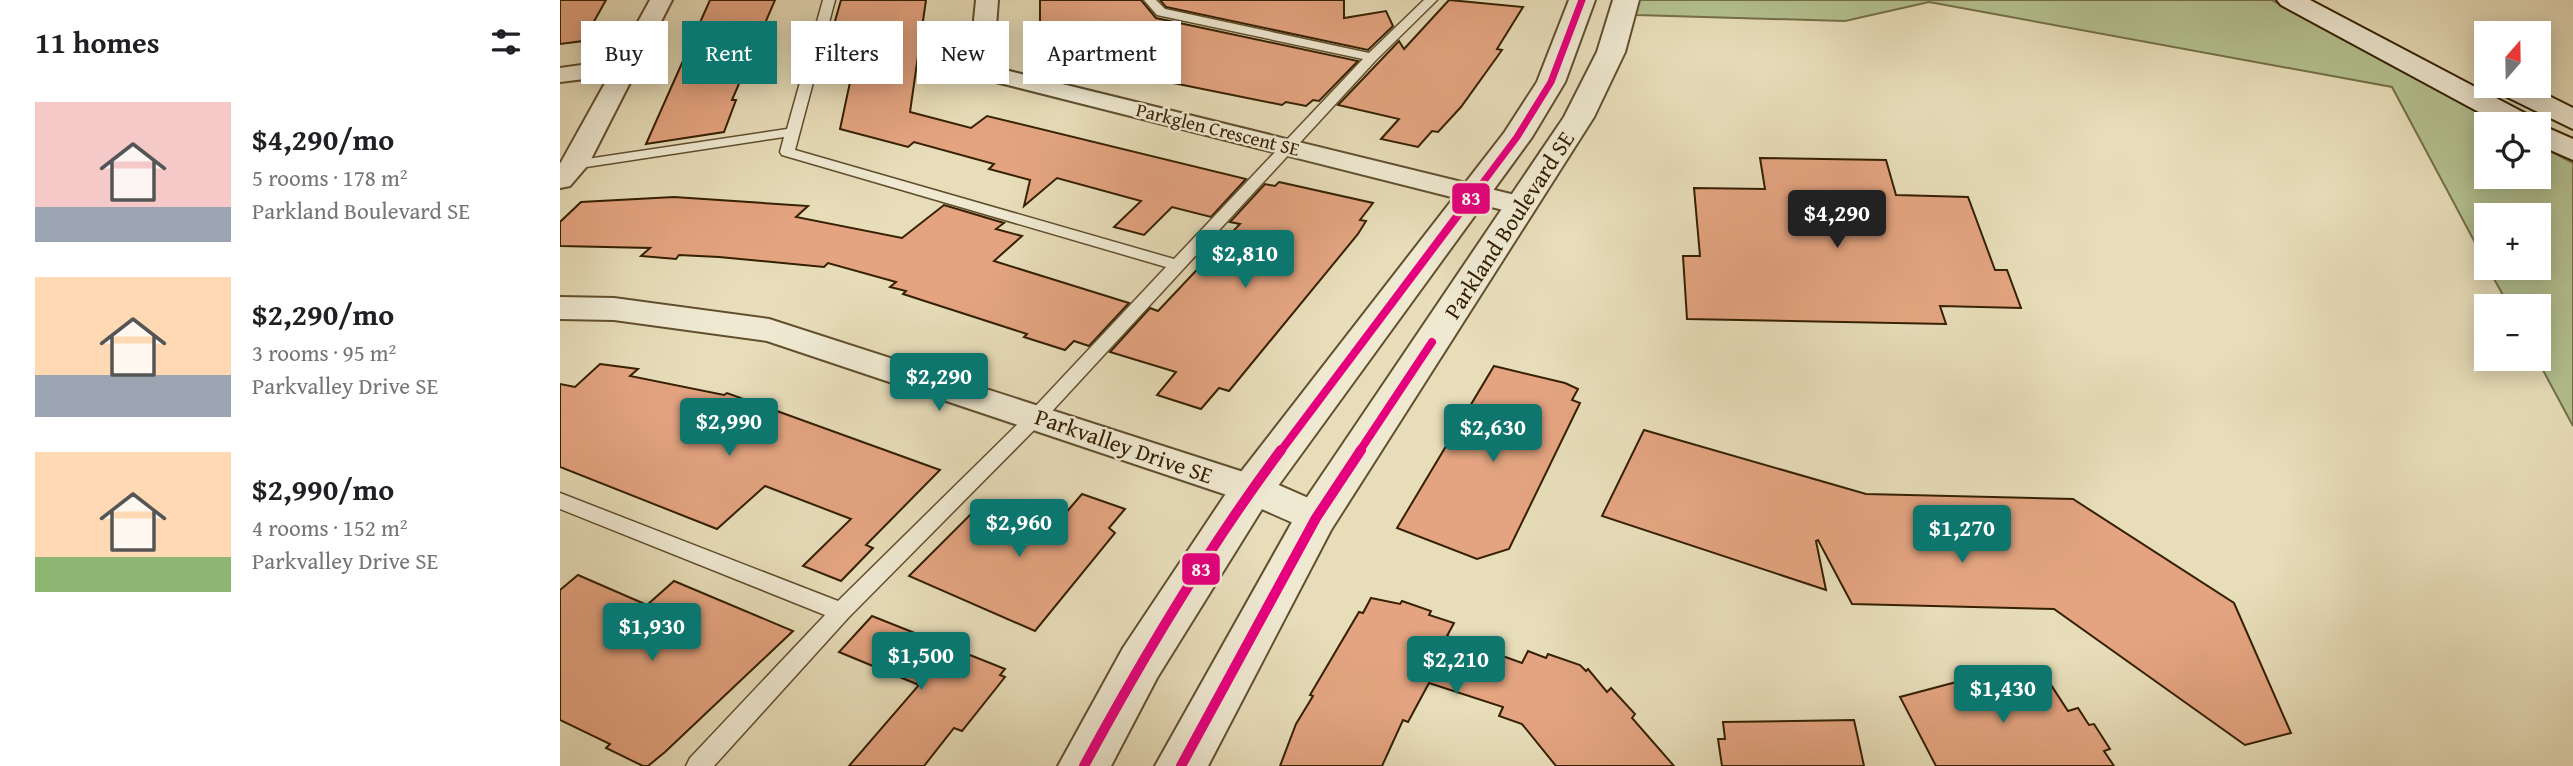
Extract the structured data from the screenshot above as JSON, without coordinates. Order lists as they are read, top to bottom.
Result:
{
  "streets": {
    "street": ["Parkglen Crescent SE", "Parkland Boulevard SE", "Parkvalley Drive SE"]
  },
  "crossings": [
    ["Parkglen Crescent SE", "Parkland Boulevard SE"],
    ["Parkland Boulevard SE", "Parkvalley Drive SE"]
  ],
  "lines": ["transit line 83"],
  "north": "top",
  "page": {
    "heading": "11 homes",
    "map_buttons": ["+", "−"],
    "chip": [
      "Buy",
      "Rent",
      "Filters",
      "New",
      "Apartment"
    ],
    "list": [
      {
        "name": "$4,290/mo",
        "note": "5 rooms · 178 m² · Parkland Boulevard SE"
      },
      {
        "name": "$2,290/mo",
        "note": "3 rooms · 95 m² · Parkvalley Drive SE"
      },
      {
        "name": "$2,990/mo",
        "note": "4 rooms · 152 m² · Parkvalley Drive SE"
      }
    ],
    "price": [
      "$4,290",
      "$2,810",
      "$2,290",
      "$2,990",
      "$2,630",
      "$2,960",
      "$1,270",
      "$1,930",
      "$1,500",
      "$2,210",
      "$1,430"
    ]
  }
}
